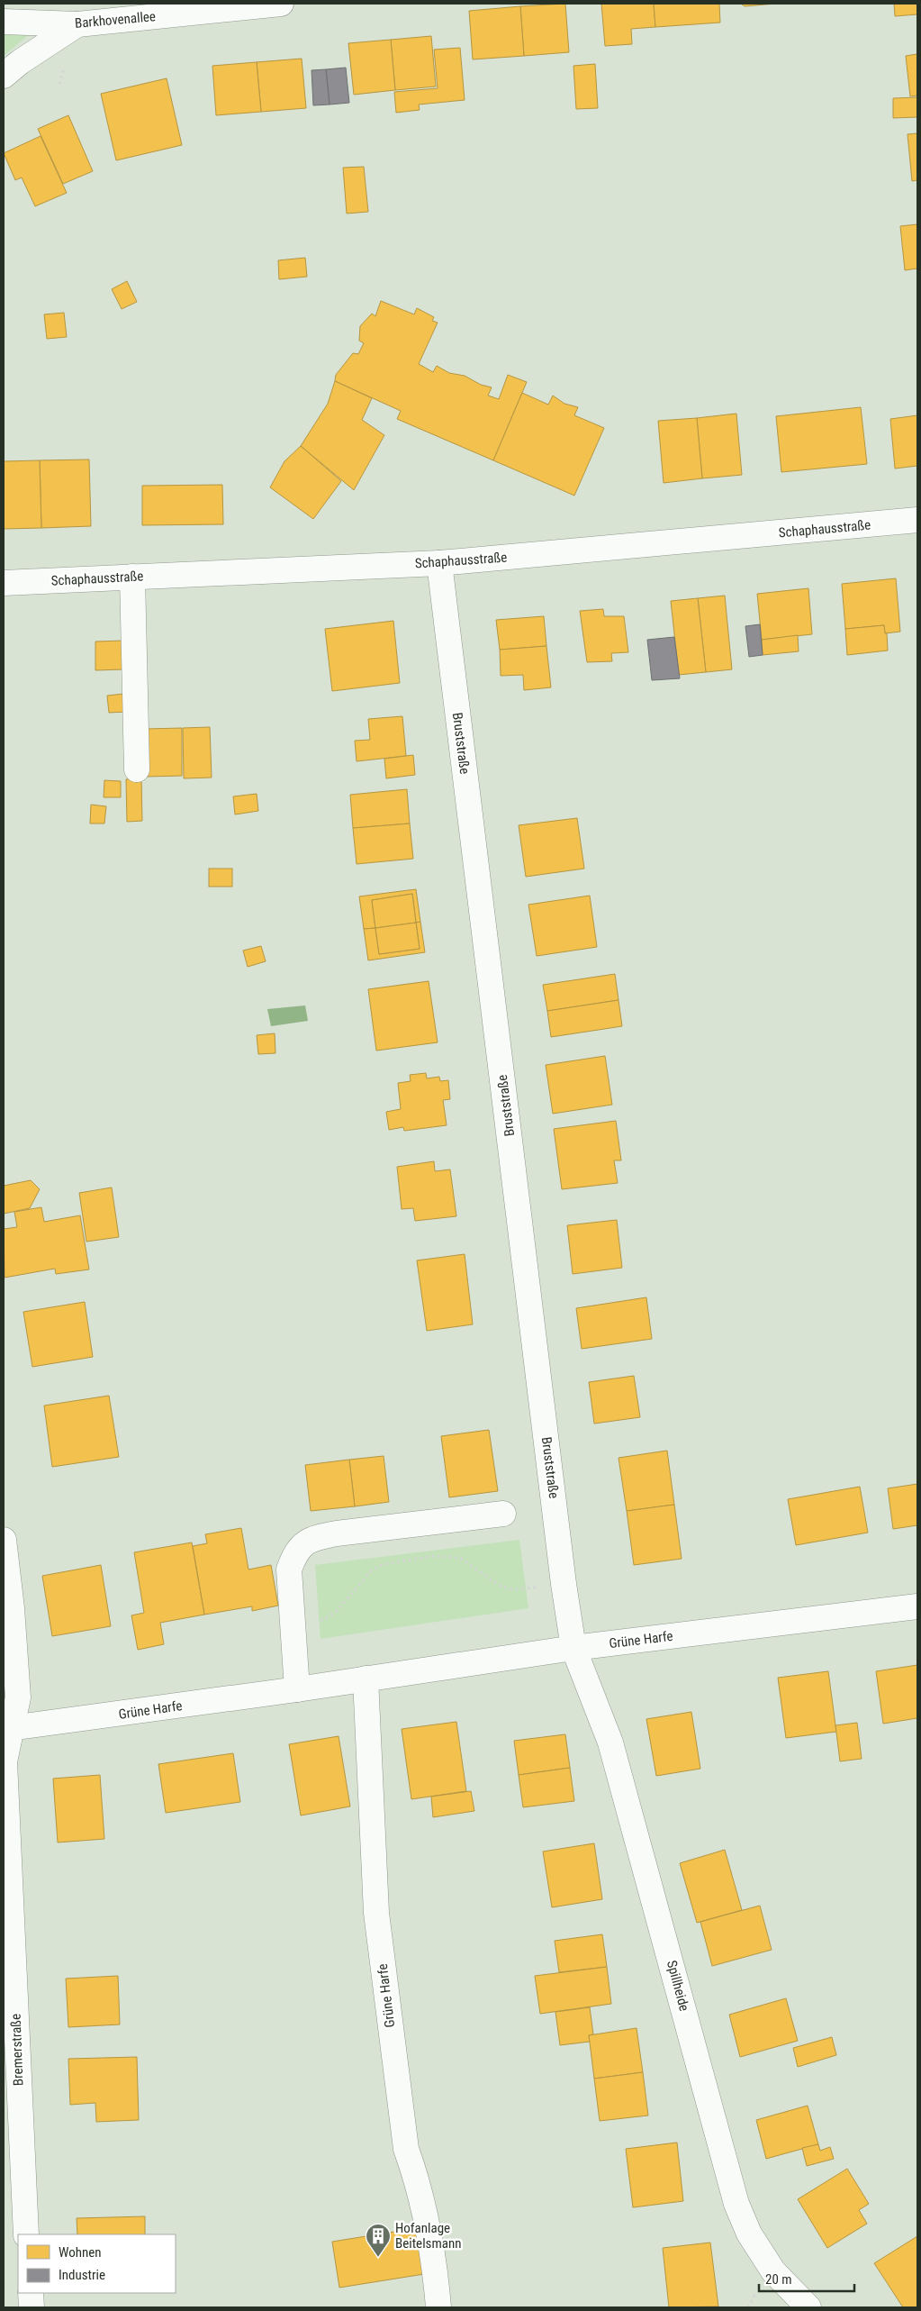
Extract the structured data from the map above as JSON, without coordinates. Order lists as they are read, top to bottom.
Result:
{
  "streets": {
    "street": [
      "Barkhovenallee",
      "Schaphausstraße",
      "Bruststraße",
      "Grüne Harfe",
      "Spillheide",
      "Bremerstraße"
    ]
  },
  "crossings": [
    ["Schaphausstraße", "Bruststraße"],
    ["Bruststraße", "Grüne Harfe"],
    ["Bruststraße", "Spillheide"],
    ["Grüne Harfe", "Spillheide"],
    ["Grüne Harfe", "Bremerstraße"]
  ],
  "places": {
    "building": ["Hofanlage Beitelsmann"]
  },
  "legend": ["Wohnen", "Industrie"],
  "scale_bar": "20 m"
}
